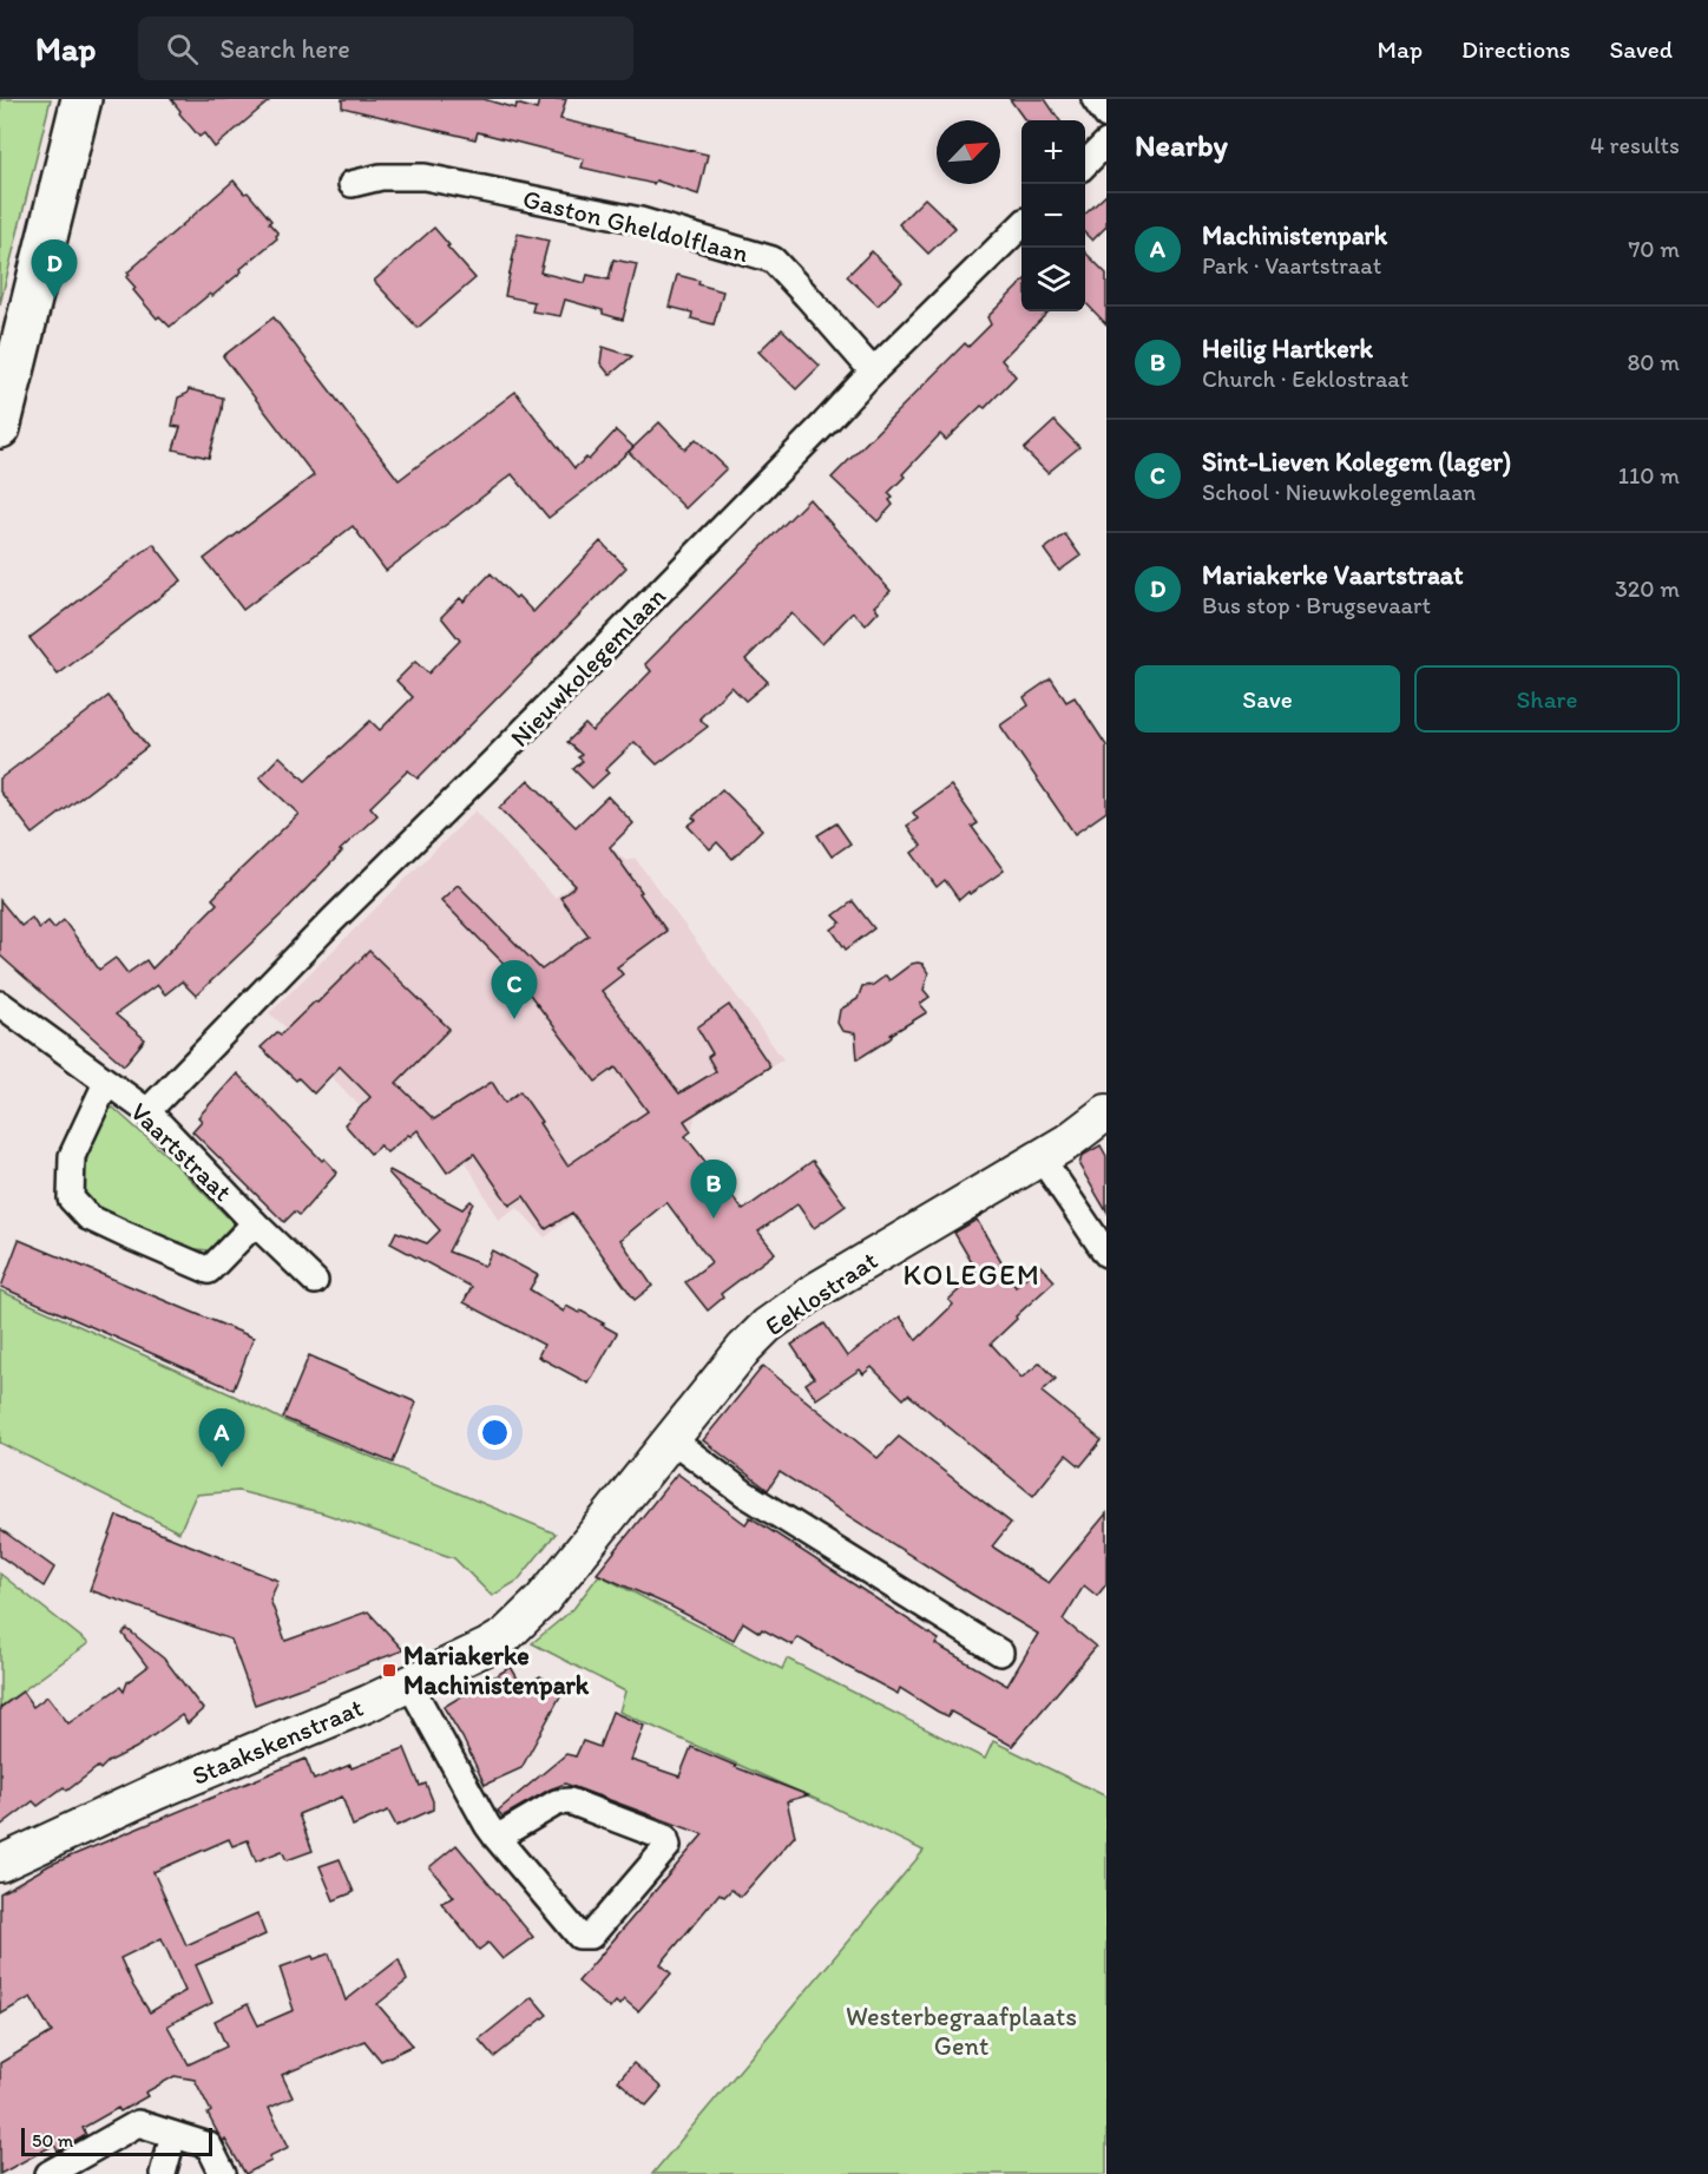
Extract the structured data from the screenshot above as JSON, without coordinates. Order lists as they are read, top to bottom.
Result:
{
  "streets": {
    "street": [
      "Gaston Gheldolflaan",
      "Nieuwkolegemlaan",
      "Vaartstraat",
      "Eeklostraat",
      "Staakskenstraat"
    ]
  },
  "crossings": [
    ["Gaston Gheldolflaan", "Nieuwkolegemlaan"],
    ["Nieuwkolegemlaan", "Vaartstraat"],
    ["Eeklostraat", "Staakskenstraat"]
  ],
  "districts": ["KOLEGEM"],
  "parks": ["Westerbegraafplaats Gent"],
  "places": {
    "transit": ["Mariakerke Machinistenpark"]
  },
  "scale_bar": "50 m",
  "north": "top right",
  "page": {
    "header": "Map",
    "search": "Search here",
    "nav": ["Map", "Directions", "Saved"],
    "heading": ["Nearby", "4 results"],
    "map_buttons": ["+", "−"],
    "list": [
      {
        "mark": "A",
        "name": "Machinistenpark",
        "note": "Park · Vaartstraat",
        "value": "70 m"
      },
      {
        "mark": "B",
        "name": "Heilig Hartkerk",
        "note": "Church · Eeklostraat",
        "value": "80 m"
      },
      {
        "mark": "C",
        "name": "Sint-Lieven Kolegem (lager)",
        "note": "School · Nieuwkolegemlaan",
        "value": "110 m"
      },
      {
        "mark": "D",
        "name": "Mariakerke Vaartstraat",
        "note": "Bus stop · Brugsevaart",
        "value": "320 m"
      }
    ],
    "pins": [
      "D",
      "C",
      "B",
      "A"
    ],
    "buttons": ["Save", "Share"],
    "scale": "50 m"
  }
}
